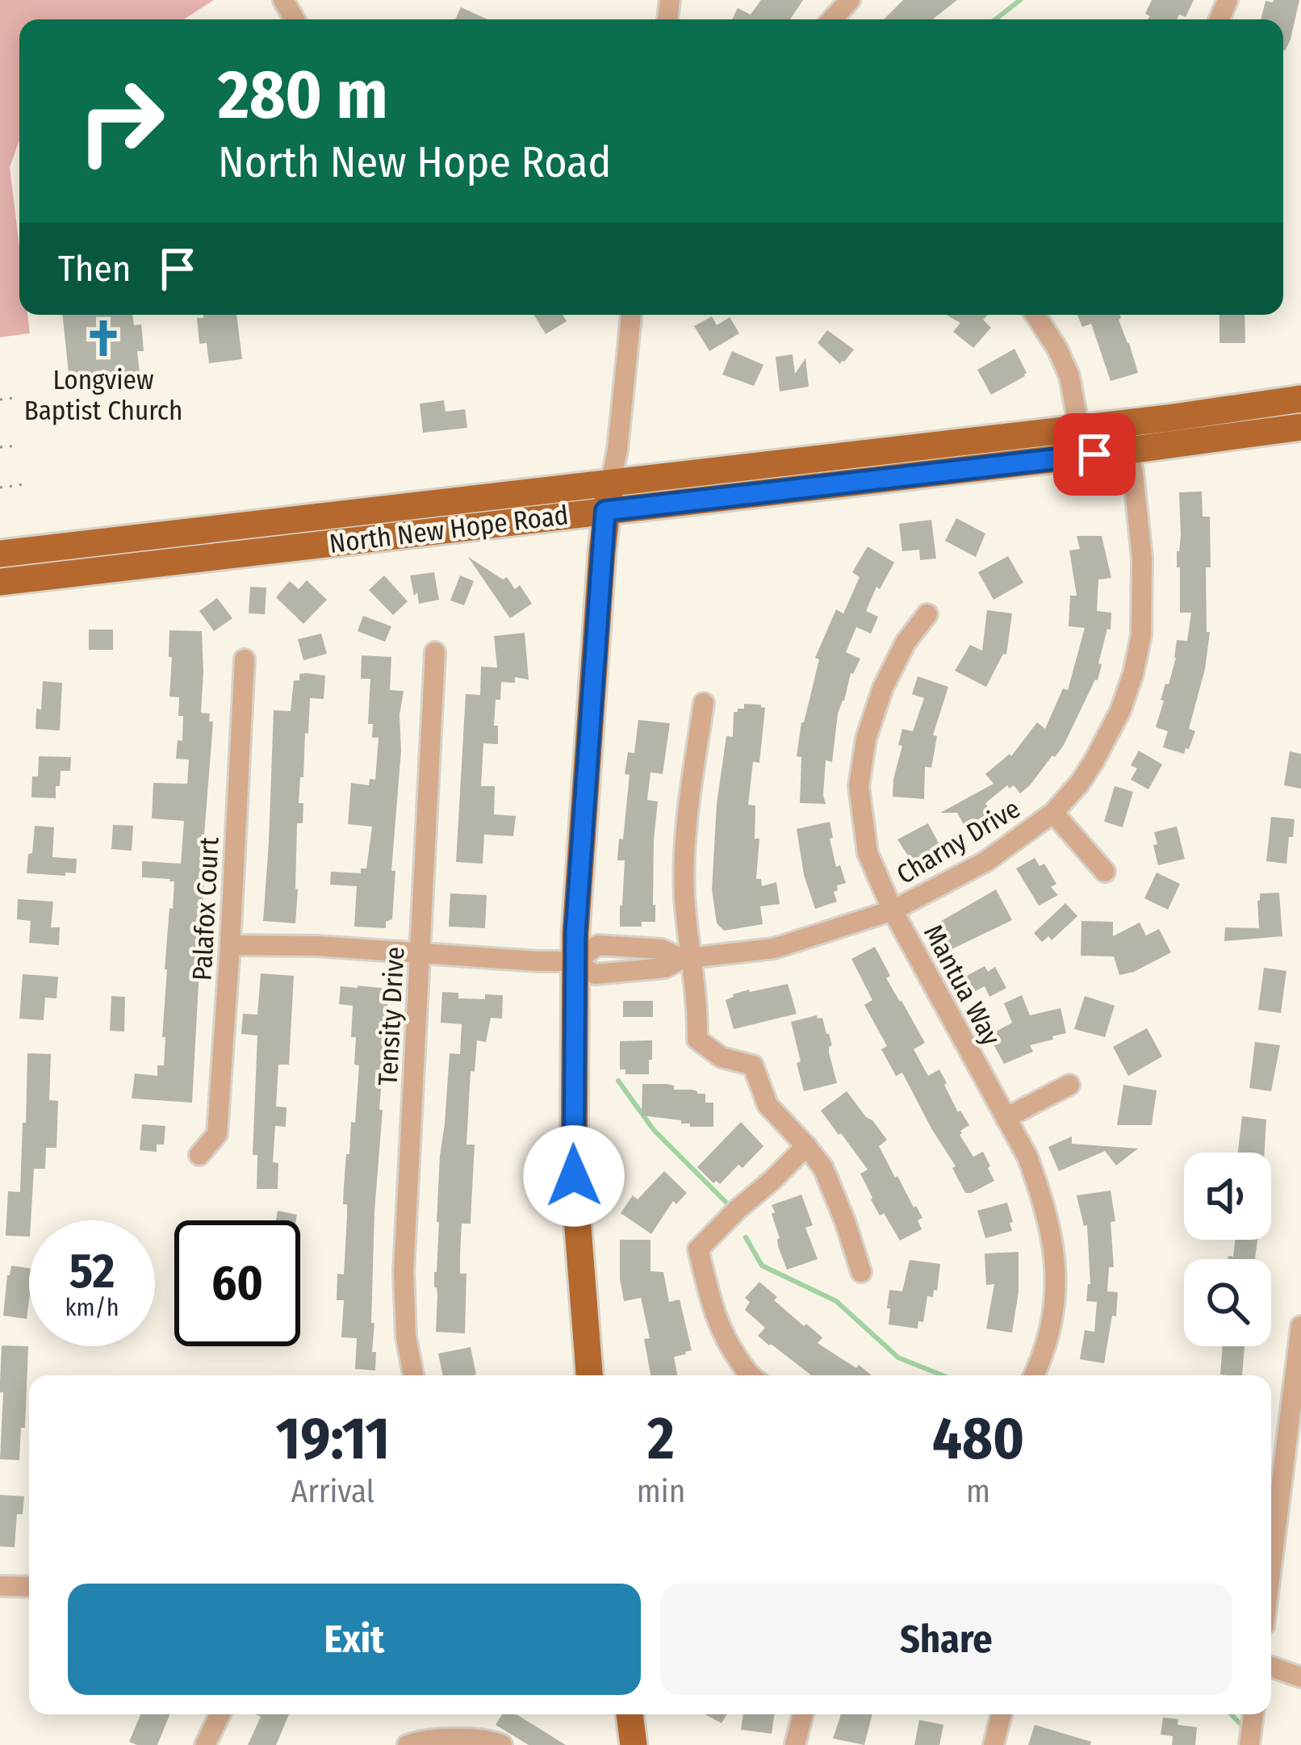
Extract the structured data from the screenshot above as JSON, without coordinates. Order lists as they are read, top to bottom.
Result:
{
  "streets": {
    "main road": ["North New Hope Road"],
    "street": [
      "Charny Drive",
      "Palafox Court",
      "Mantua Way",
      "Tensity Drive"
    ]
  },
  "crossings": [
    ["North New Hope Road", "Charny Drive"],
    ["Charny Drive", "Palafox Court"],
    ["Charny Drive", "Mantua Way"],
    ["Charny Drive", "Tensity Drive"]
  ],
  "places": {
    "church": ["Longview Baptist Church"]
  },
  "page": {
    "turn": ["280 m", "North New Hope Road"],
    "then": "Then",
    "speed": "52 km/h",
    "limit": "60",
    "eta": [
      "19:11",
      "Arrival",
      "2",
      "min",
      "480",
      "m"
    ],
    "buttons": ["Exit", "Share"]
  }
}
